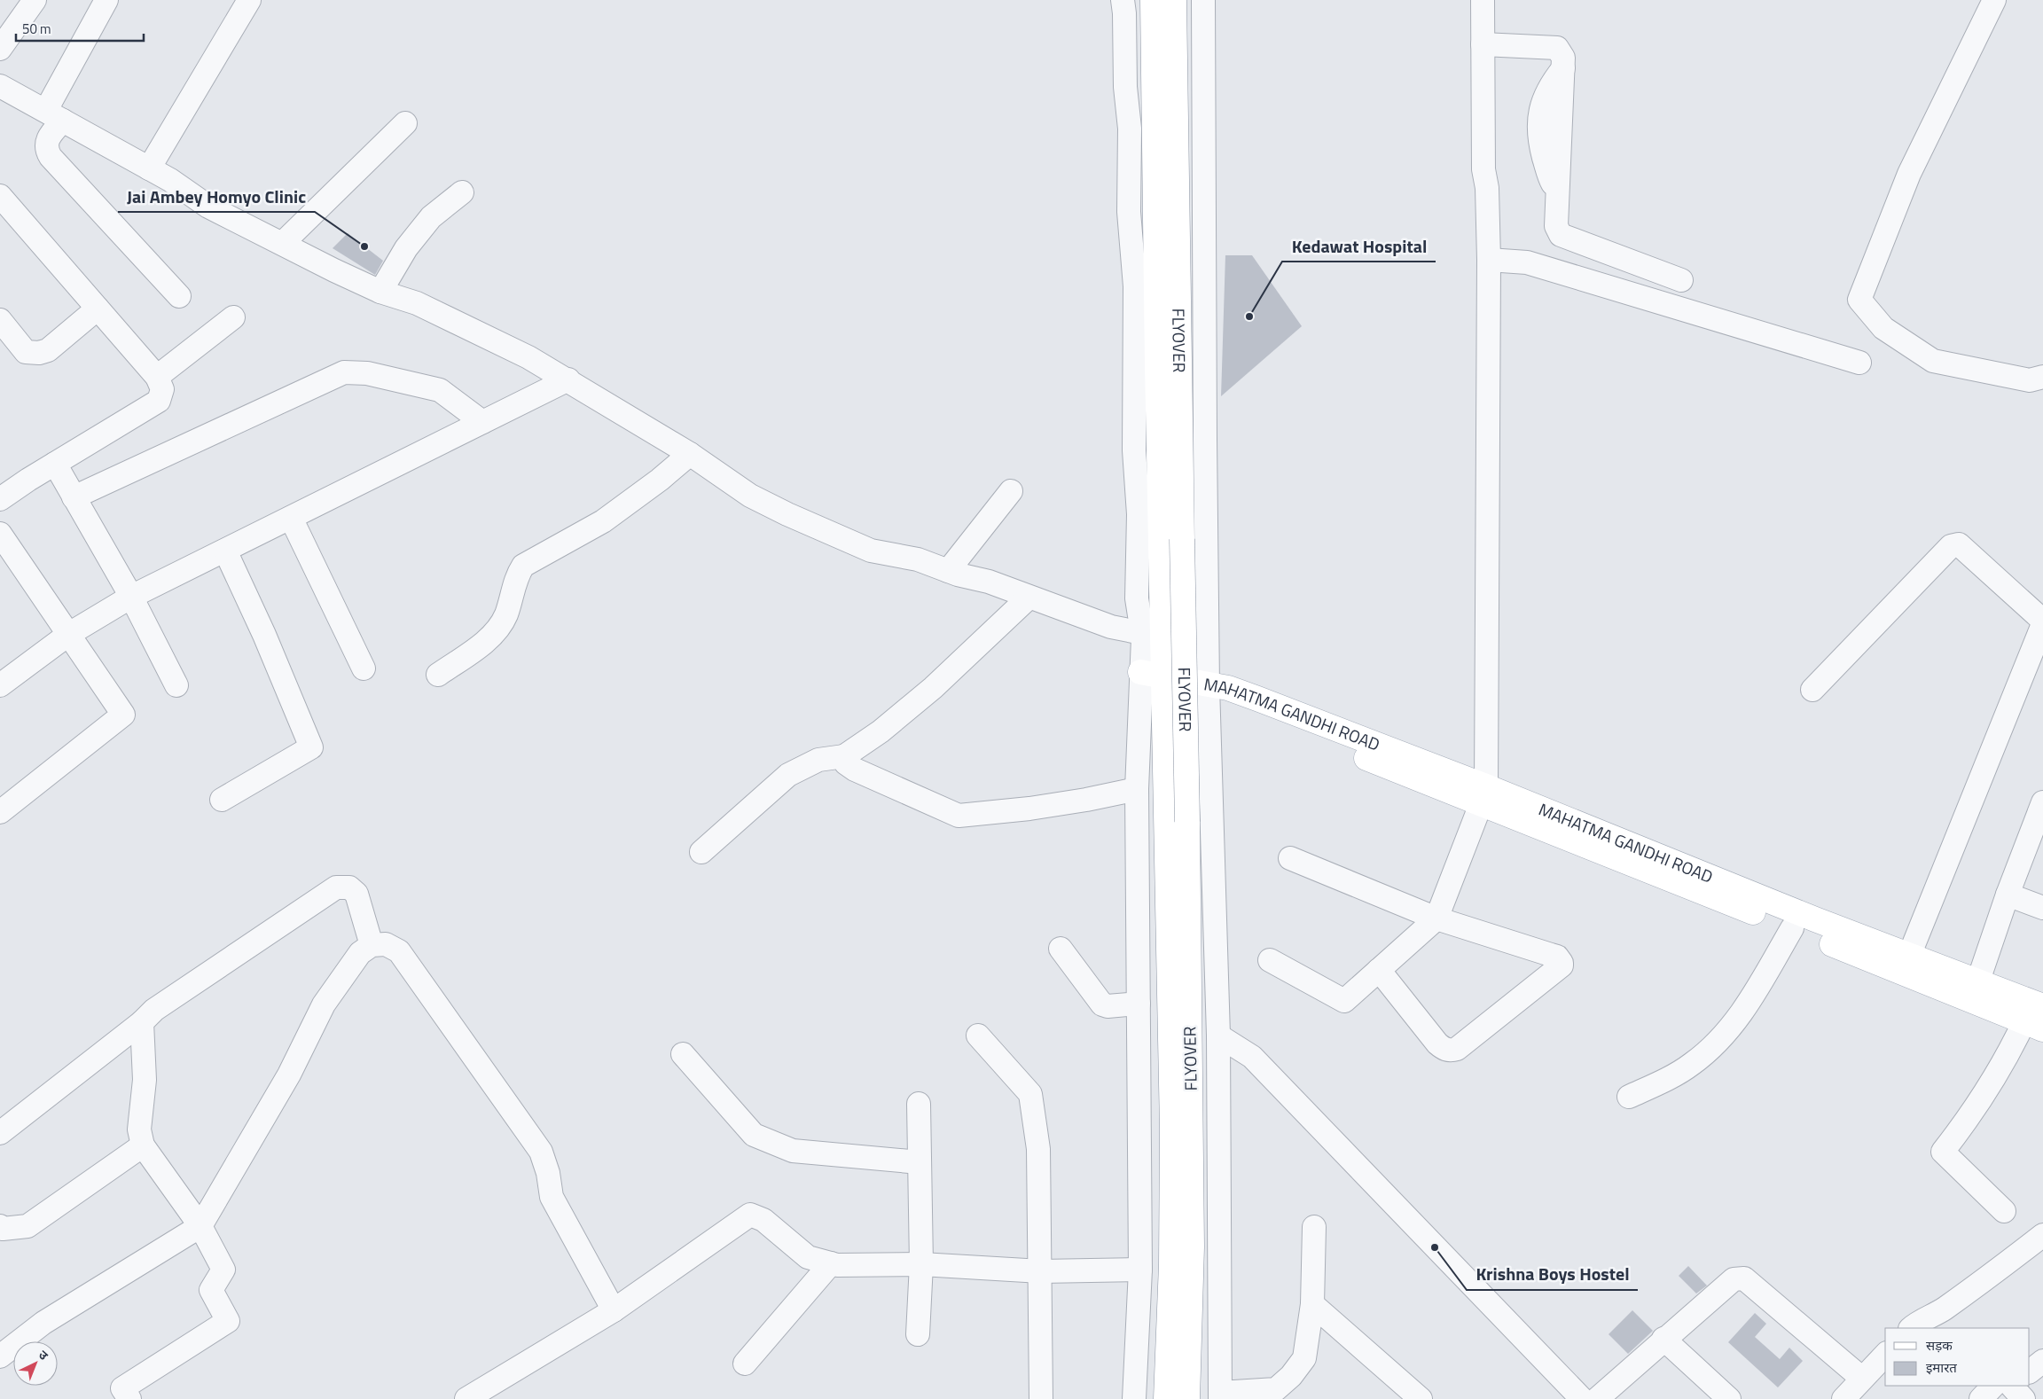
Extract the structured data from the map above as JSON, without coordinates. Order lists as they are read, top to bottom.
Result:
{
  "streets": {
    "main road": ["FLYOVER", "MAHATMA GANDHI ROAD"]
  },
  "places": ["Jai Ambey Homyo Clinic", "Kedawat Hospital", "Krishna Boys Hostel"],
  "legend": ["सड़क", "इमारत"],
  "scale_bar": "50 m",
  "north": "top right"
}
